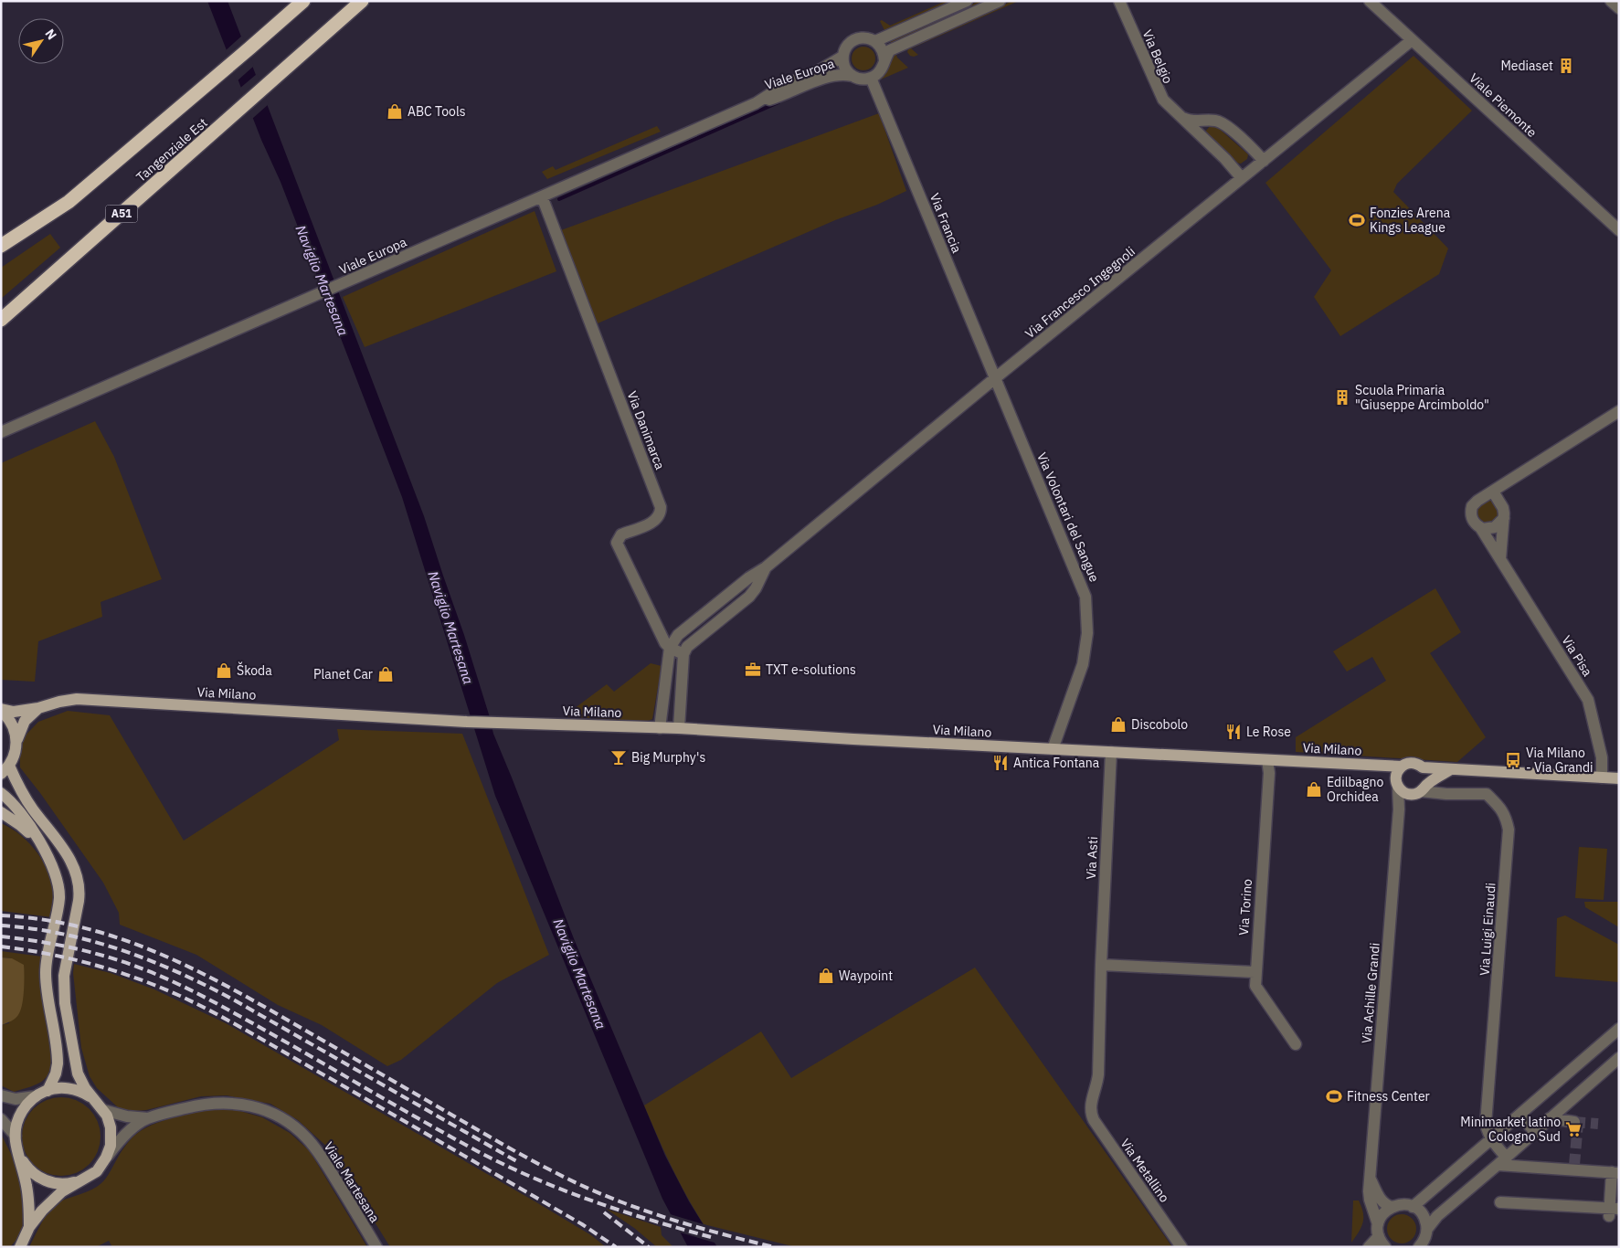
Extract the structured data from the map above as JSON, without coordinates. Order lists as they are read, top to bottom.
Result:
{
  "streets": {
    "highway": ["Tangenziale Est", "A51"],
    "main road": ["Via Milano"],
    "street": [
      "Via Belgio",
      "Viale Europa",
      "Viale Piemonte",
      "Via Francia",
      "Via Francesco Ingegnoli",
      "Via Danimarca",
      "Via Volontari del Sangue",
      "Via Pisa",
      "Via Asti",
      "Via Torino",
      "Via Luigi Einaudi",
      "Via Achille Grandi",
      "Via Metallino",
      "Viale Martesana"
    ]
  },
  "crossings": [
    ["Via Belgio", "Via Francesco Ingegnoli"],
    ["Viale Europa", "Via Francia"],
    ["Viale Europa", "Via Danimarca"],
    ["Viale Piemonte", "Via Francesco Ingegnoli"],
    ["Via Francia", "Via Francesco Ingegnoli"],
    ["Via Francia", "Via Volontari del Sangue"],
    ["Via Francesco Ingegnoli", "Via Danimarca"],
    ["Via Francesco Ingegnoli", "Via Volontari del Sangue"],
    ["Via Volontari del Sangue", "Via Milano"],
    ["Via Pisa", "Via Milano"],
    ["Via Milano", "Via Asti"],
    ["Via Milano", "Via Torino"],
    ["Via Milano", "Via Luigi Einaudi"],
    ["Via Milano", "Via Achille Grandi"],
    ["Via Asti", "Via Metallino"],
    ["Via Luigi Einaudi", "Via Achille Grandi"]
  ],
  "water": ["Naviglio Martesana"],
  "places": {
    "building": ["Mediaset", "Scuola Primaria \"Giuseppe Arcimboldo\""],
    "shop": [
      "ABC Tools",
      "Škoda",
      "Planet Car",
      "Discobolo",
      "Edilbagno Orchidea",
      "Waypoint"
    ],
    "sports": ["Fonzies Arena Kings League", "Fitness Center"],
    "office": ["TXT e-solutions"],
    "restaurant": ["Le Rose", "Antica Fontana"],
    "bar": ["Big Murphy's"],
    "bus stop": ["Via Milano - Via Grandi"],
    "supermarket": ["Minimarket latino Cologno Sud"]
  },
  "north": "top right"
}
